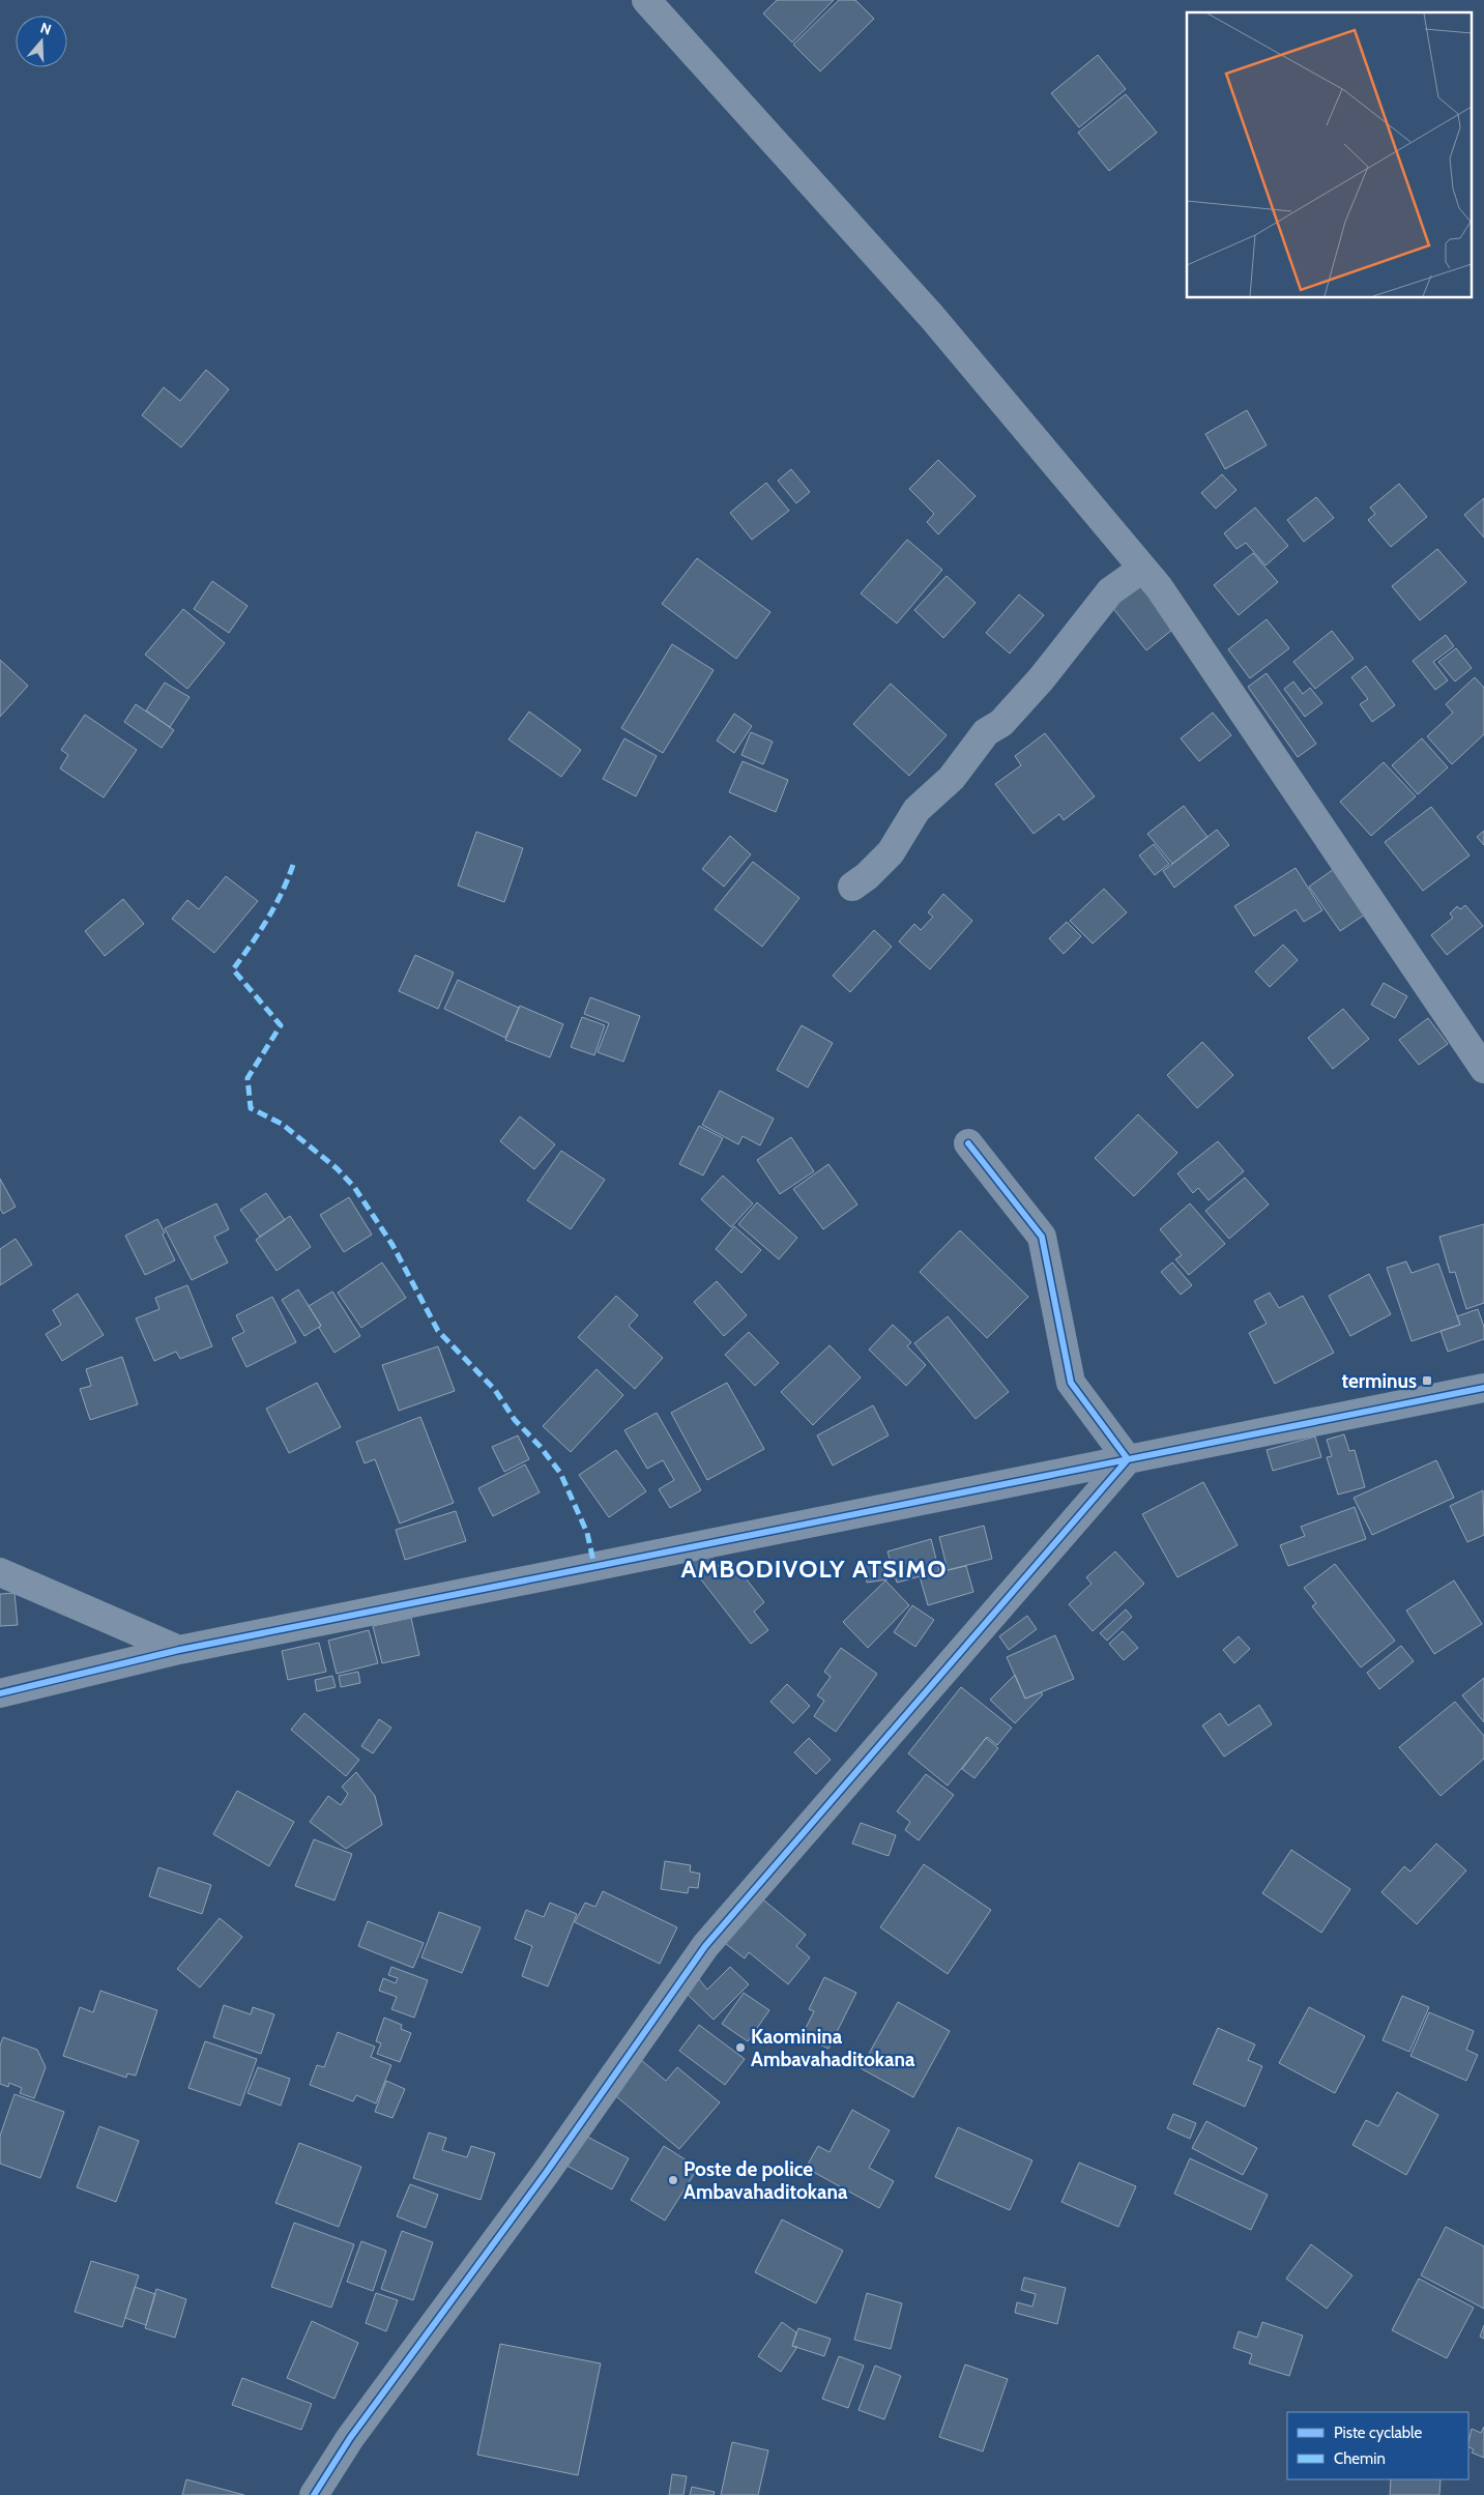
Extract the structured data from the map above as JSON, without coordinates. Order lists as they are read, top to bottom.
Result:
{
  "districts": ["AMBODIVOLY ATSIMO"],
  "places": {
    "transit": ["terminus"],
    "other": ["Kaominina Ambavahaditokana", "Poste de police Ambavahaditokana"]
  },
  "legend": ["Piste cyclable", "Chemin"],
  "north": "top"
}
